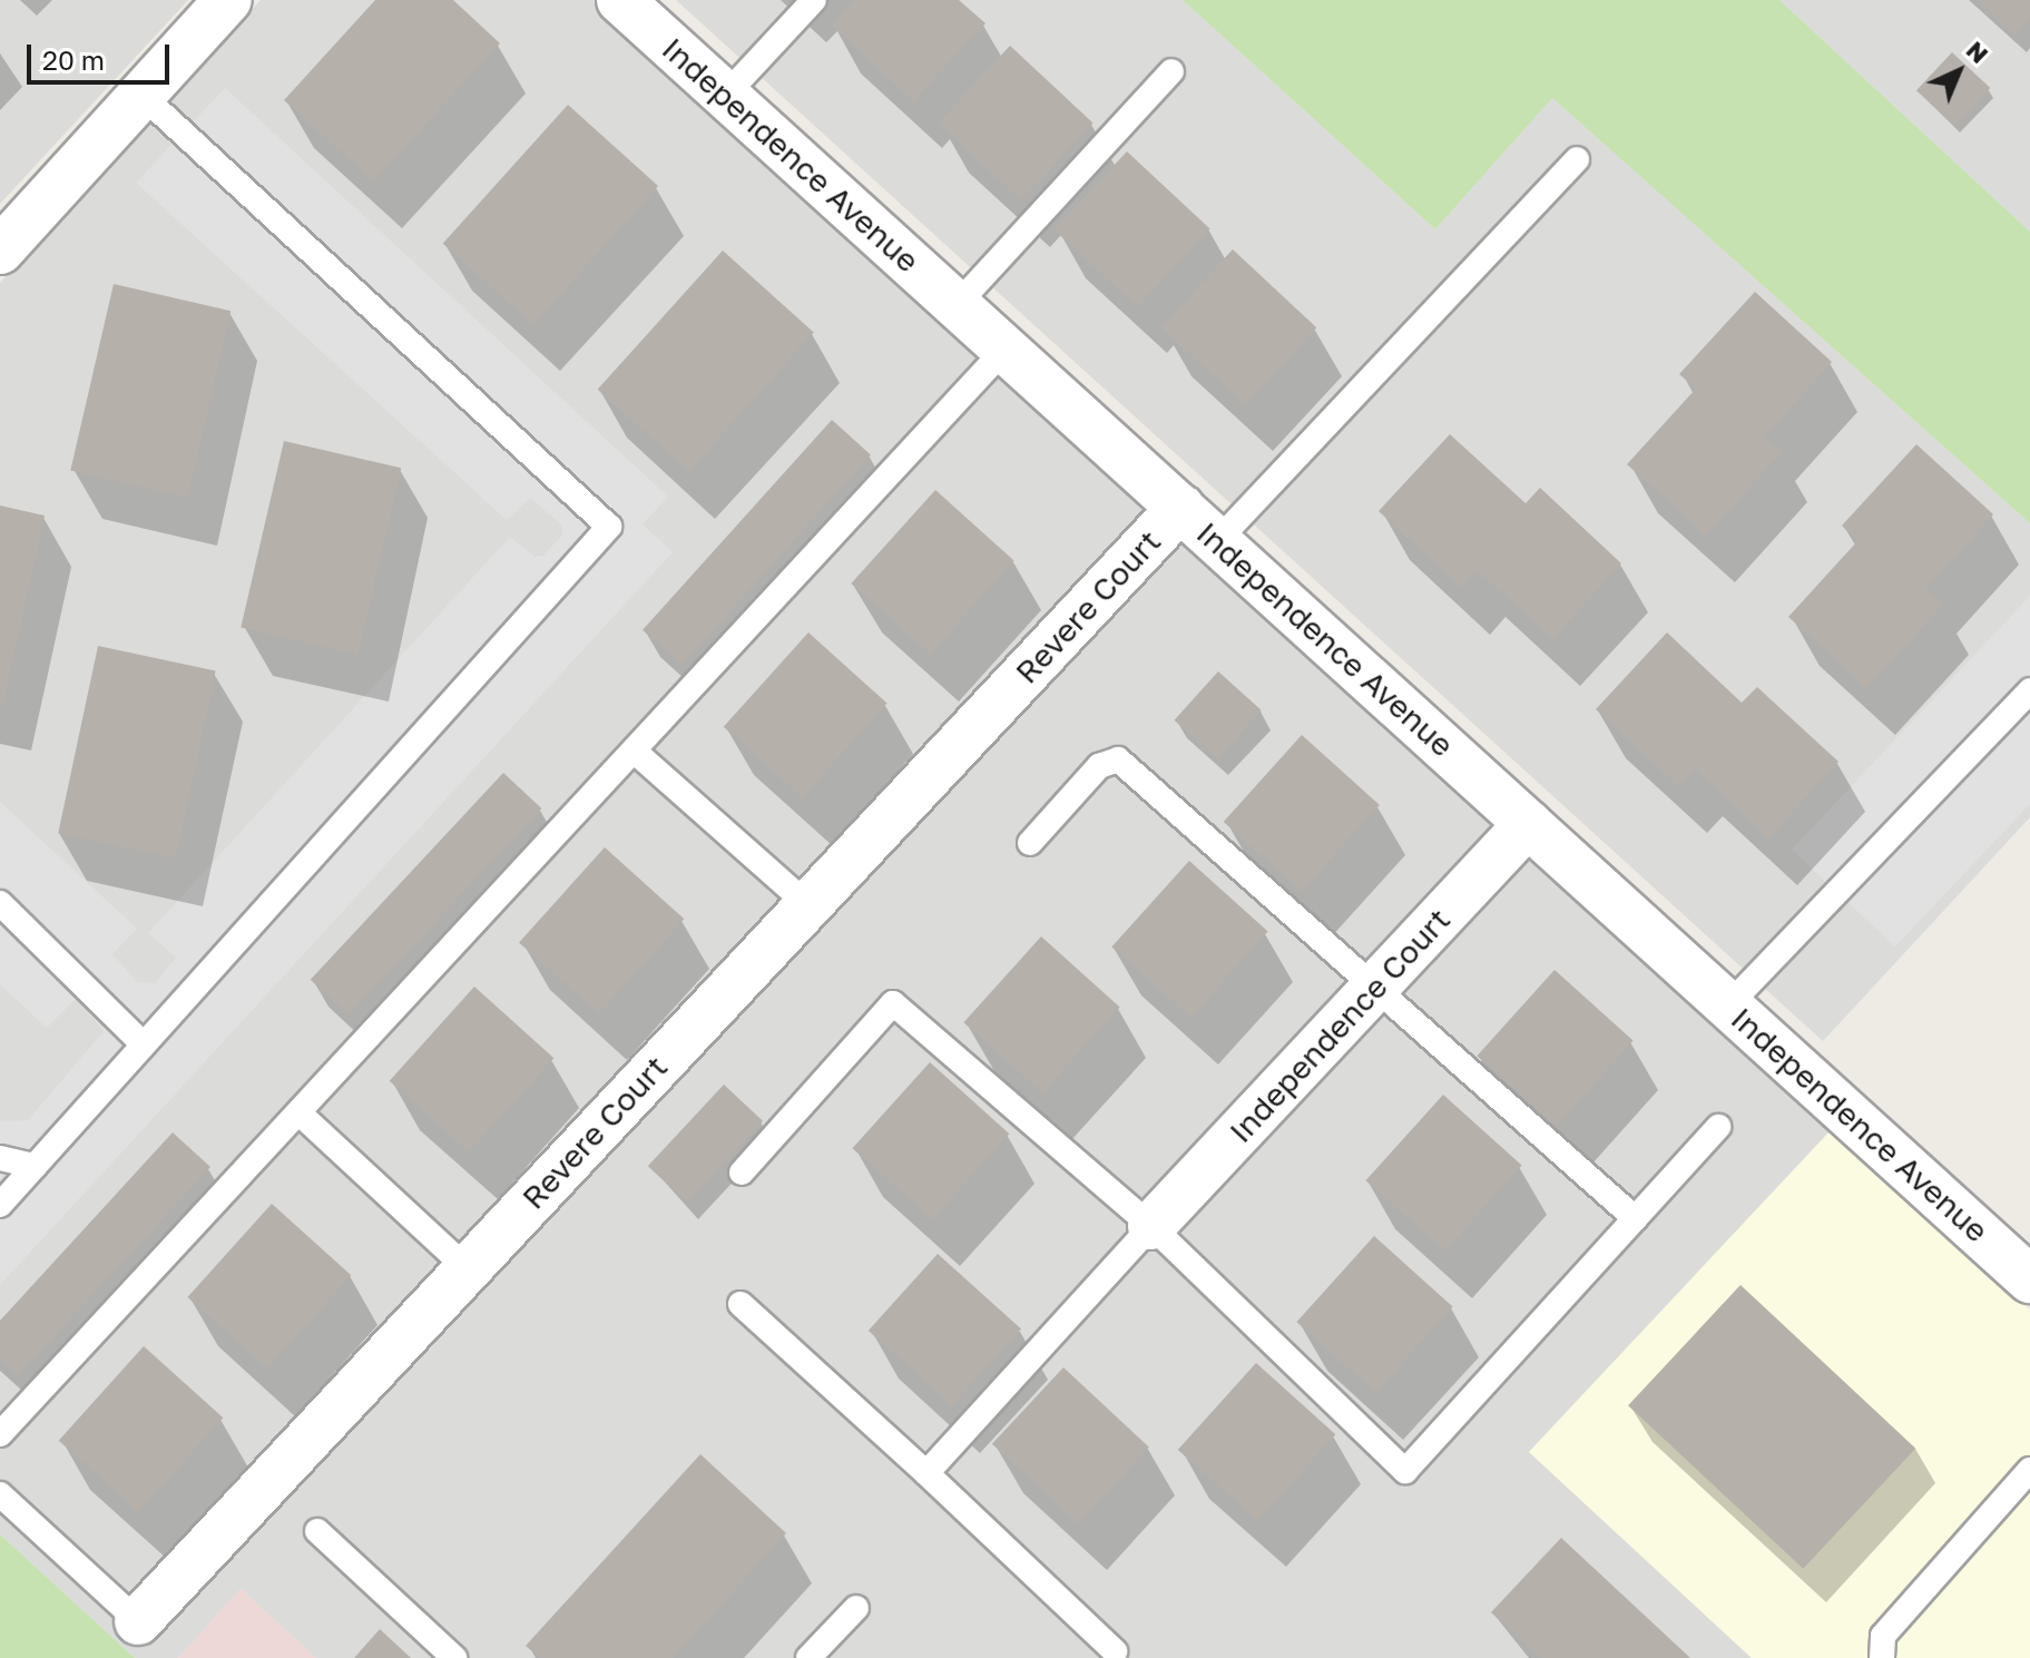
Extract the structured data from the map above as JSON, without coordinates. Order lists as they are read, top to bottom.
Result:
{
  "streets": {
    "street": ["Independence Avenue", "Revere Court", "Independence Court"]
  },
  "crossings": [
    ["Independence Avenue", "Revere Court"],
    ["Independence Avenue", "Independence Court"]
  ],
  "scale_bar": "20 m",
  "north": "top right"
}
